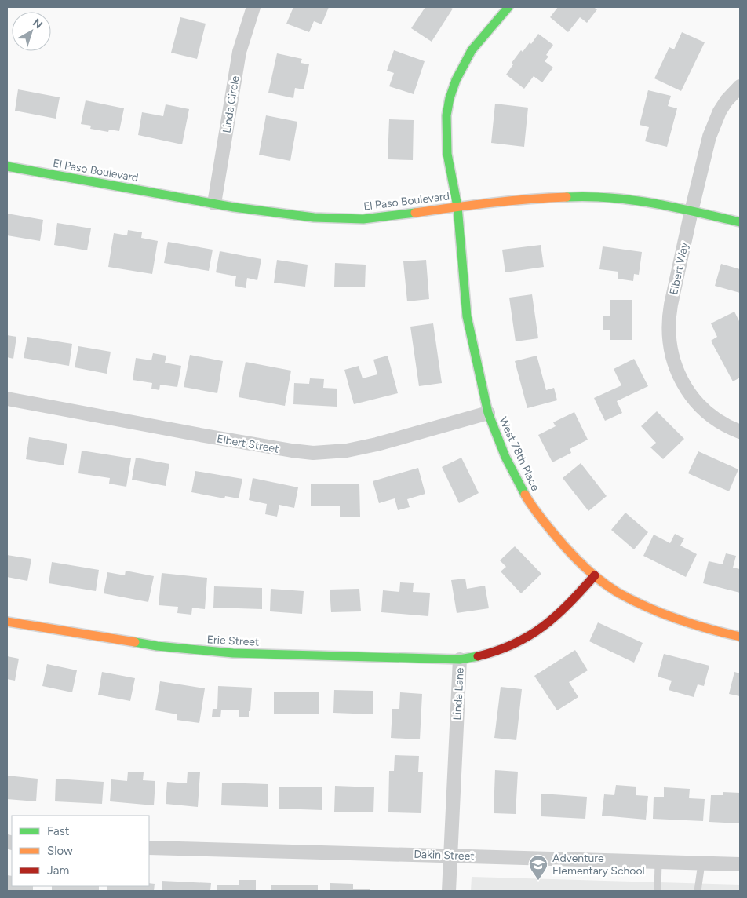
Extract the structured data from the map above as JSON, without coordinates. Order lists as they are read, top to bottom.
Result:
{
  "streets": {
    "street": [
      "Linda Circle",
      "El Paso Boulevard",
      "Elbert Way",
      "Elbert Street",
      "West 78th Place",
      "Erie Street",
      "Linda Lane",
      "Dakin Street"
    ]
  },
  "crossings": [
    ["Linda Circle", "El Paso Boulevard"],
    ["El Paso Boulevard", "Elbert Way"],
    ["El Paso Boulevard", "West 78th Place"],
    ["Elbert Street", "West 78th Place"],
    ["West 78th Place", "Linda Lane"],
    ["Erie Street", "Linda Lane"],
    ["Linda Lane", "Dakin Street"]
  ],
  "places": {
    "school or university": ["Adventure Elementary School"]
  },
  "legend": ["Fast", "Slow", "Jam"],
  "north": "top right"
}
